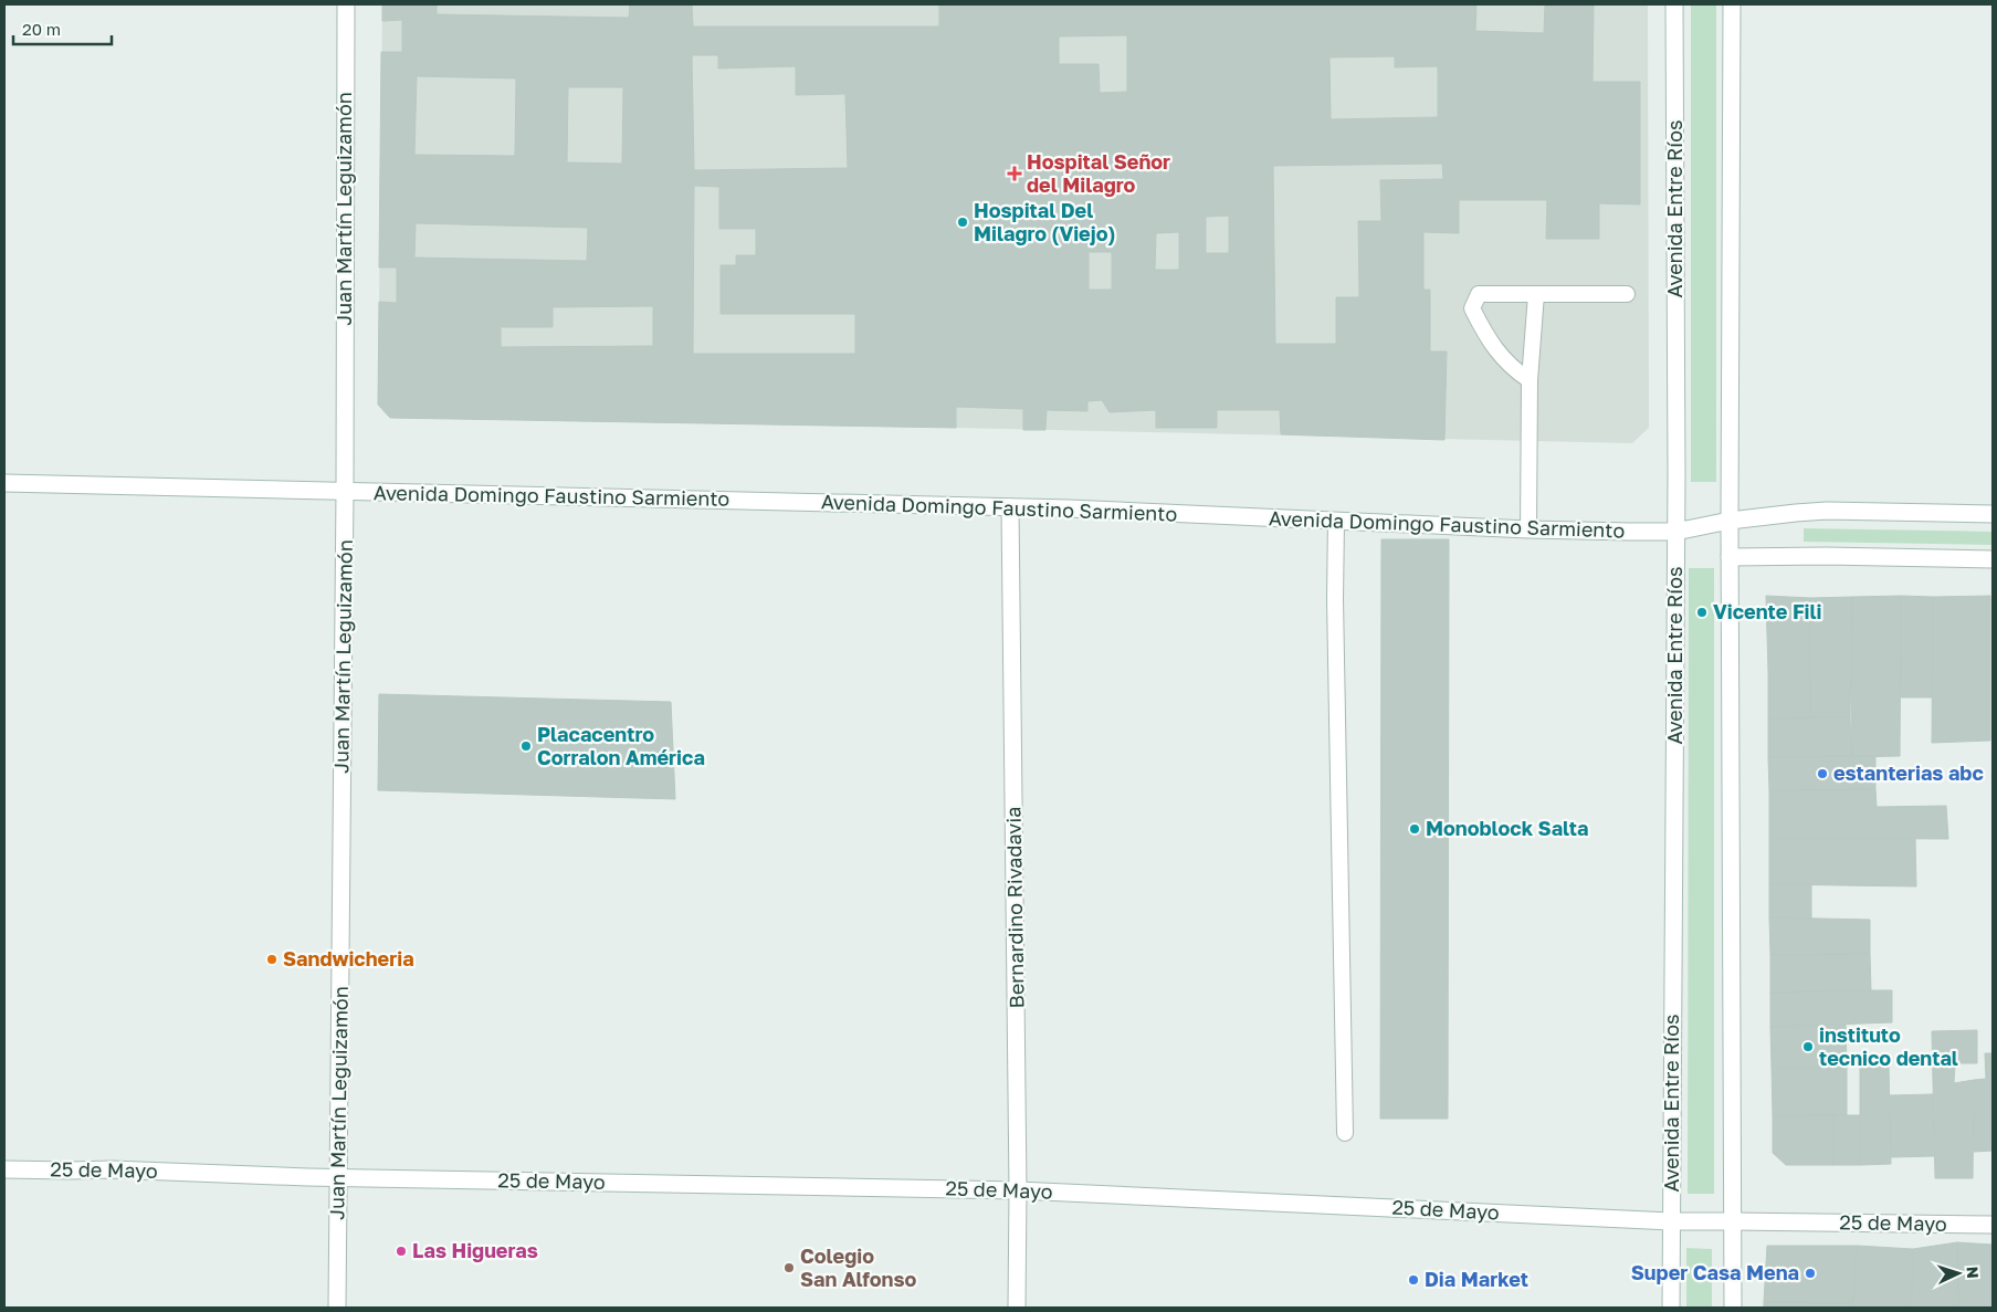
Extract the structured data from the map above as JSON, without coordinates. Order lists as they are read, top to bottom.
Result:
{
  "streets": {
    "main road": [
      "Juan Martín Leguizamón",
      "Avenida Entre Ríos",
      "Avenida Domingo Faustino Sarmiento",
      "Bernardino Rivadavia",
      "25 de Mayo"
    ]
  },
  "crossings": [
    ["Juan Martín Leguizamón", "Avenida Domingo Faustino Sarmiento"],
    ["Juan Martín Leguizamón", "25 de Mayo"],
    ["Avenida Entre Ríos", "Avenida Domingo Faustino Sarmiento"],
    ["Avenida Entre Ríos", "25 de Mayo"],
    ["Avenida Domingo Faustino Sarmiento", "Bernardino Rivadavia"],
    ["Bernardino Rivadavia", "25 de Mayo"]
  ],
  "places": {
    "health": ["Hospital Señor del Milagro"],
    "other": [
      "Hospital Del Milagro (Viejo)",
      "Vicente Fili",
      "Placacentro Corralon América",
      "estanterias abc",
      "Monoblock Salta",
      "Sandwicheria",
      "instituto tecnico dental",
      "Las Higueras",
      "Colegio San Alfonso",
      "Super Casa Mena",
      "Dia Market"
    ]
  },
  "scale_bar": "20 m",
  "north": "right"
}
